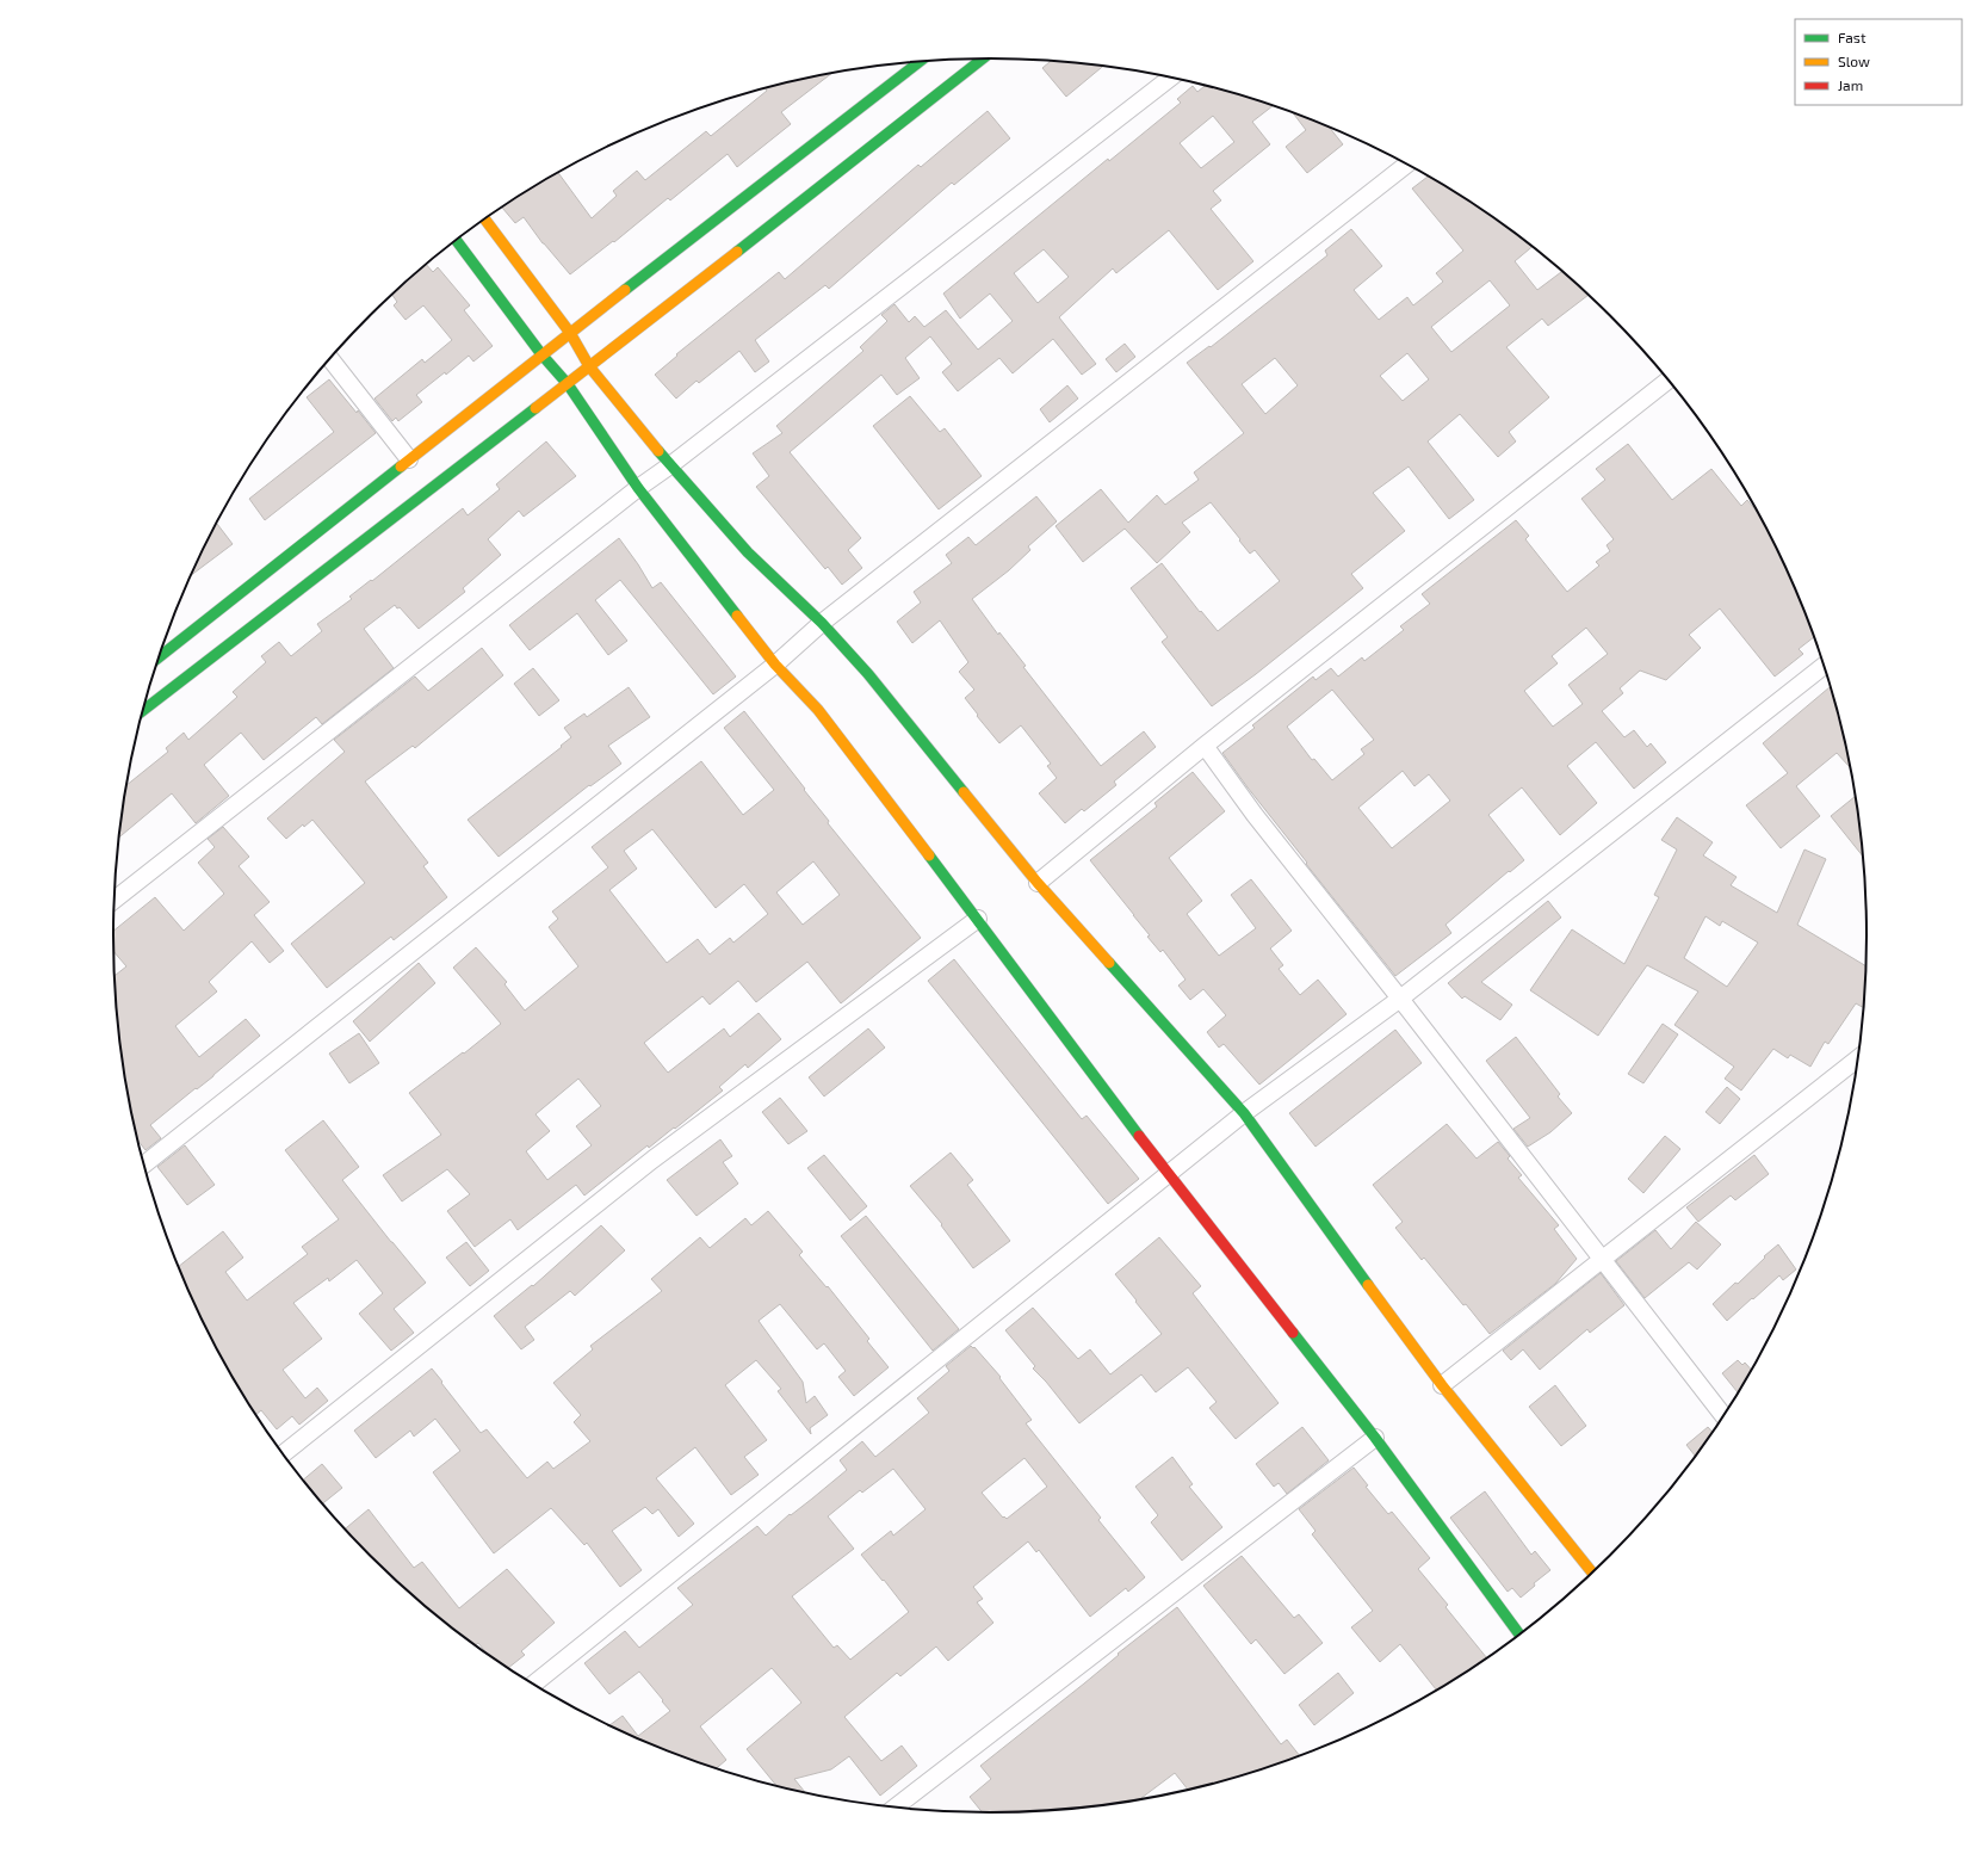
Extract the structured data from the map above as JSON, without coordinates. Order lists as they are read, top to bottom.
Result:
{
  "legend": ["Fast", "Slow", "Jam"]
}
